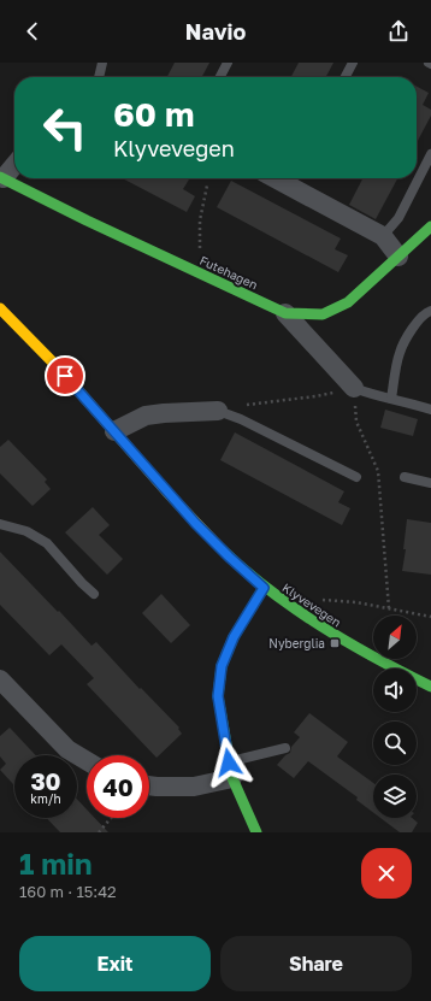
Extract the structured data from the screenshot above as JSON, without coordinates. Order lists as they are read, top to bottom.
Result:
{
  "streets": {
    "street": ["Futehagen", "Klyvevegen"]
  },
  "places": {
    "transit": ["Nyberglia"]
  },
  "north": "top right",
  "page": {
    "header": "Navio",
    "turn": ["60 m", "Klyvevegen"],
    "speed": "30 km/h",
    "limit": "40",
    "heading": ["1 min", "160 m · 15:42"],
    "buttons": ["Exit", "Share"]
  }
}
